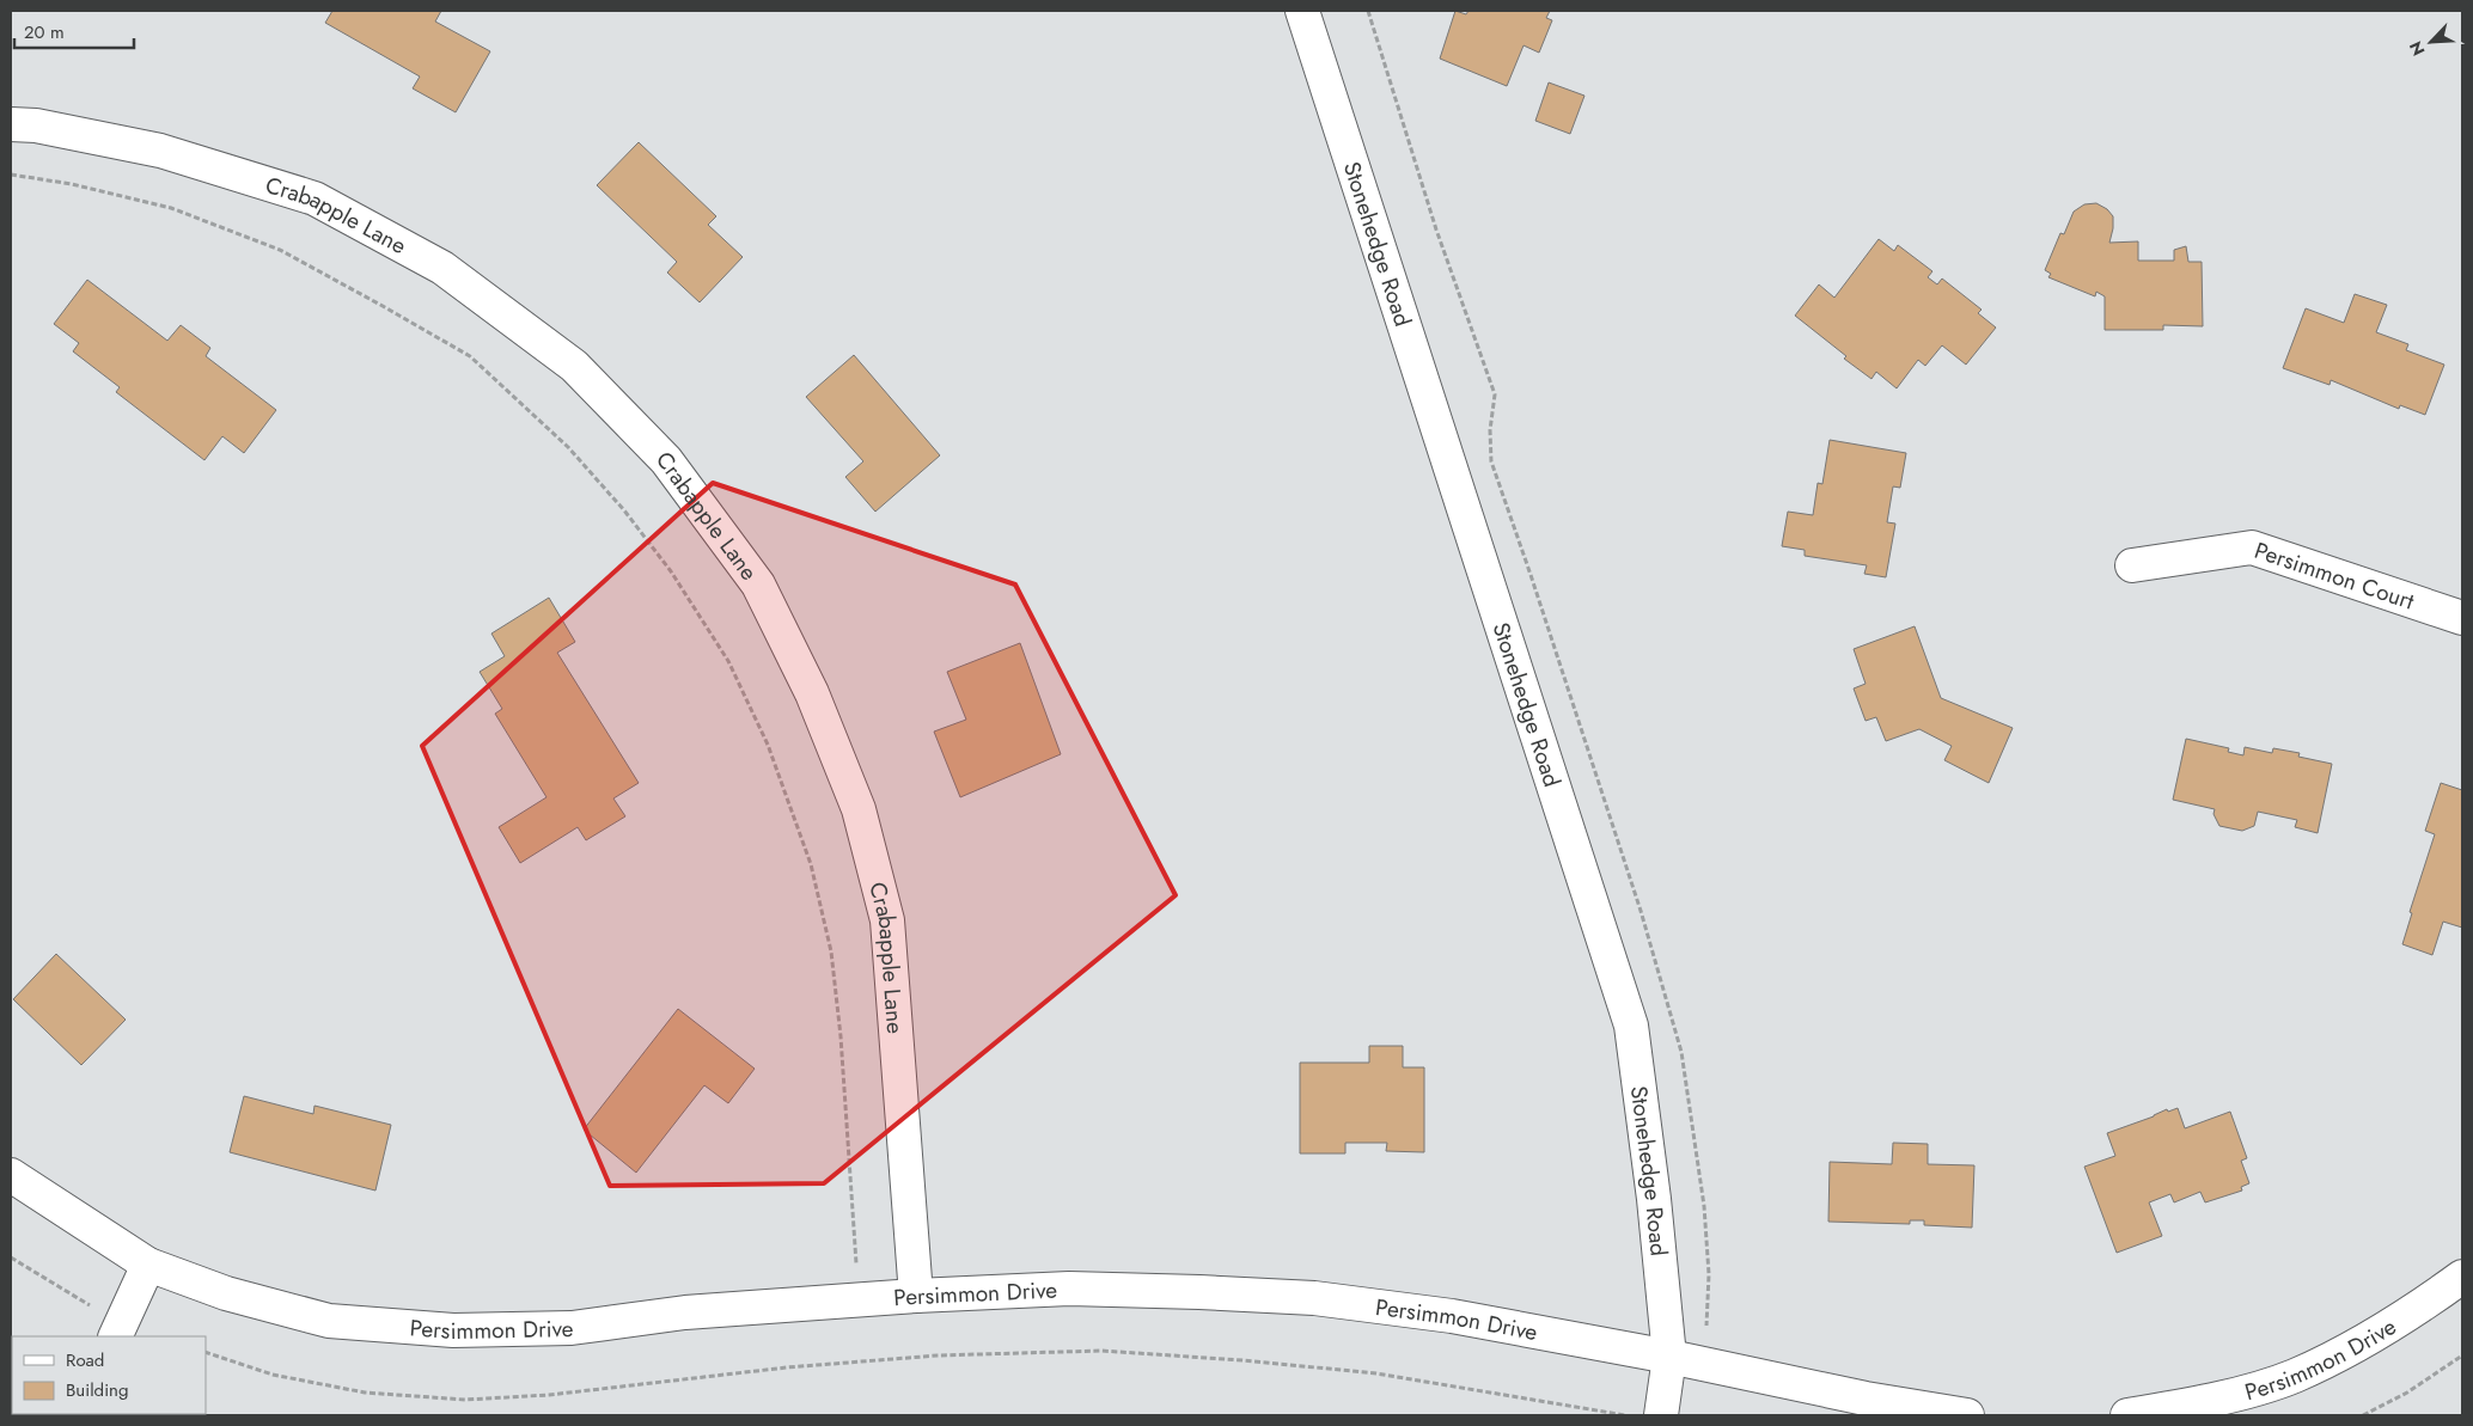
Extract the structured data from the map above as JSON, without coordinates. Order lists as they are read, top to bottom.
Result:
{
  "streets": {
    "street": [
      "Crabapple Lane",
      "Stonehedge Road",
      "Persimmon Court",
      "Persimmon Drive"
    ]
  },
  "crossings": [
    ["Crabapple Lane", "Persimmon Drive"],
    ["Stonehedge Road", "Persimmon Drive"]
  ],
  "legend": ["Road", "Building"],
  "scale_bar": "20 m",
  "north": "bottom left"
}
